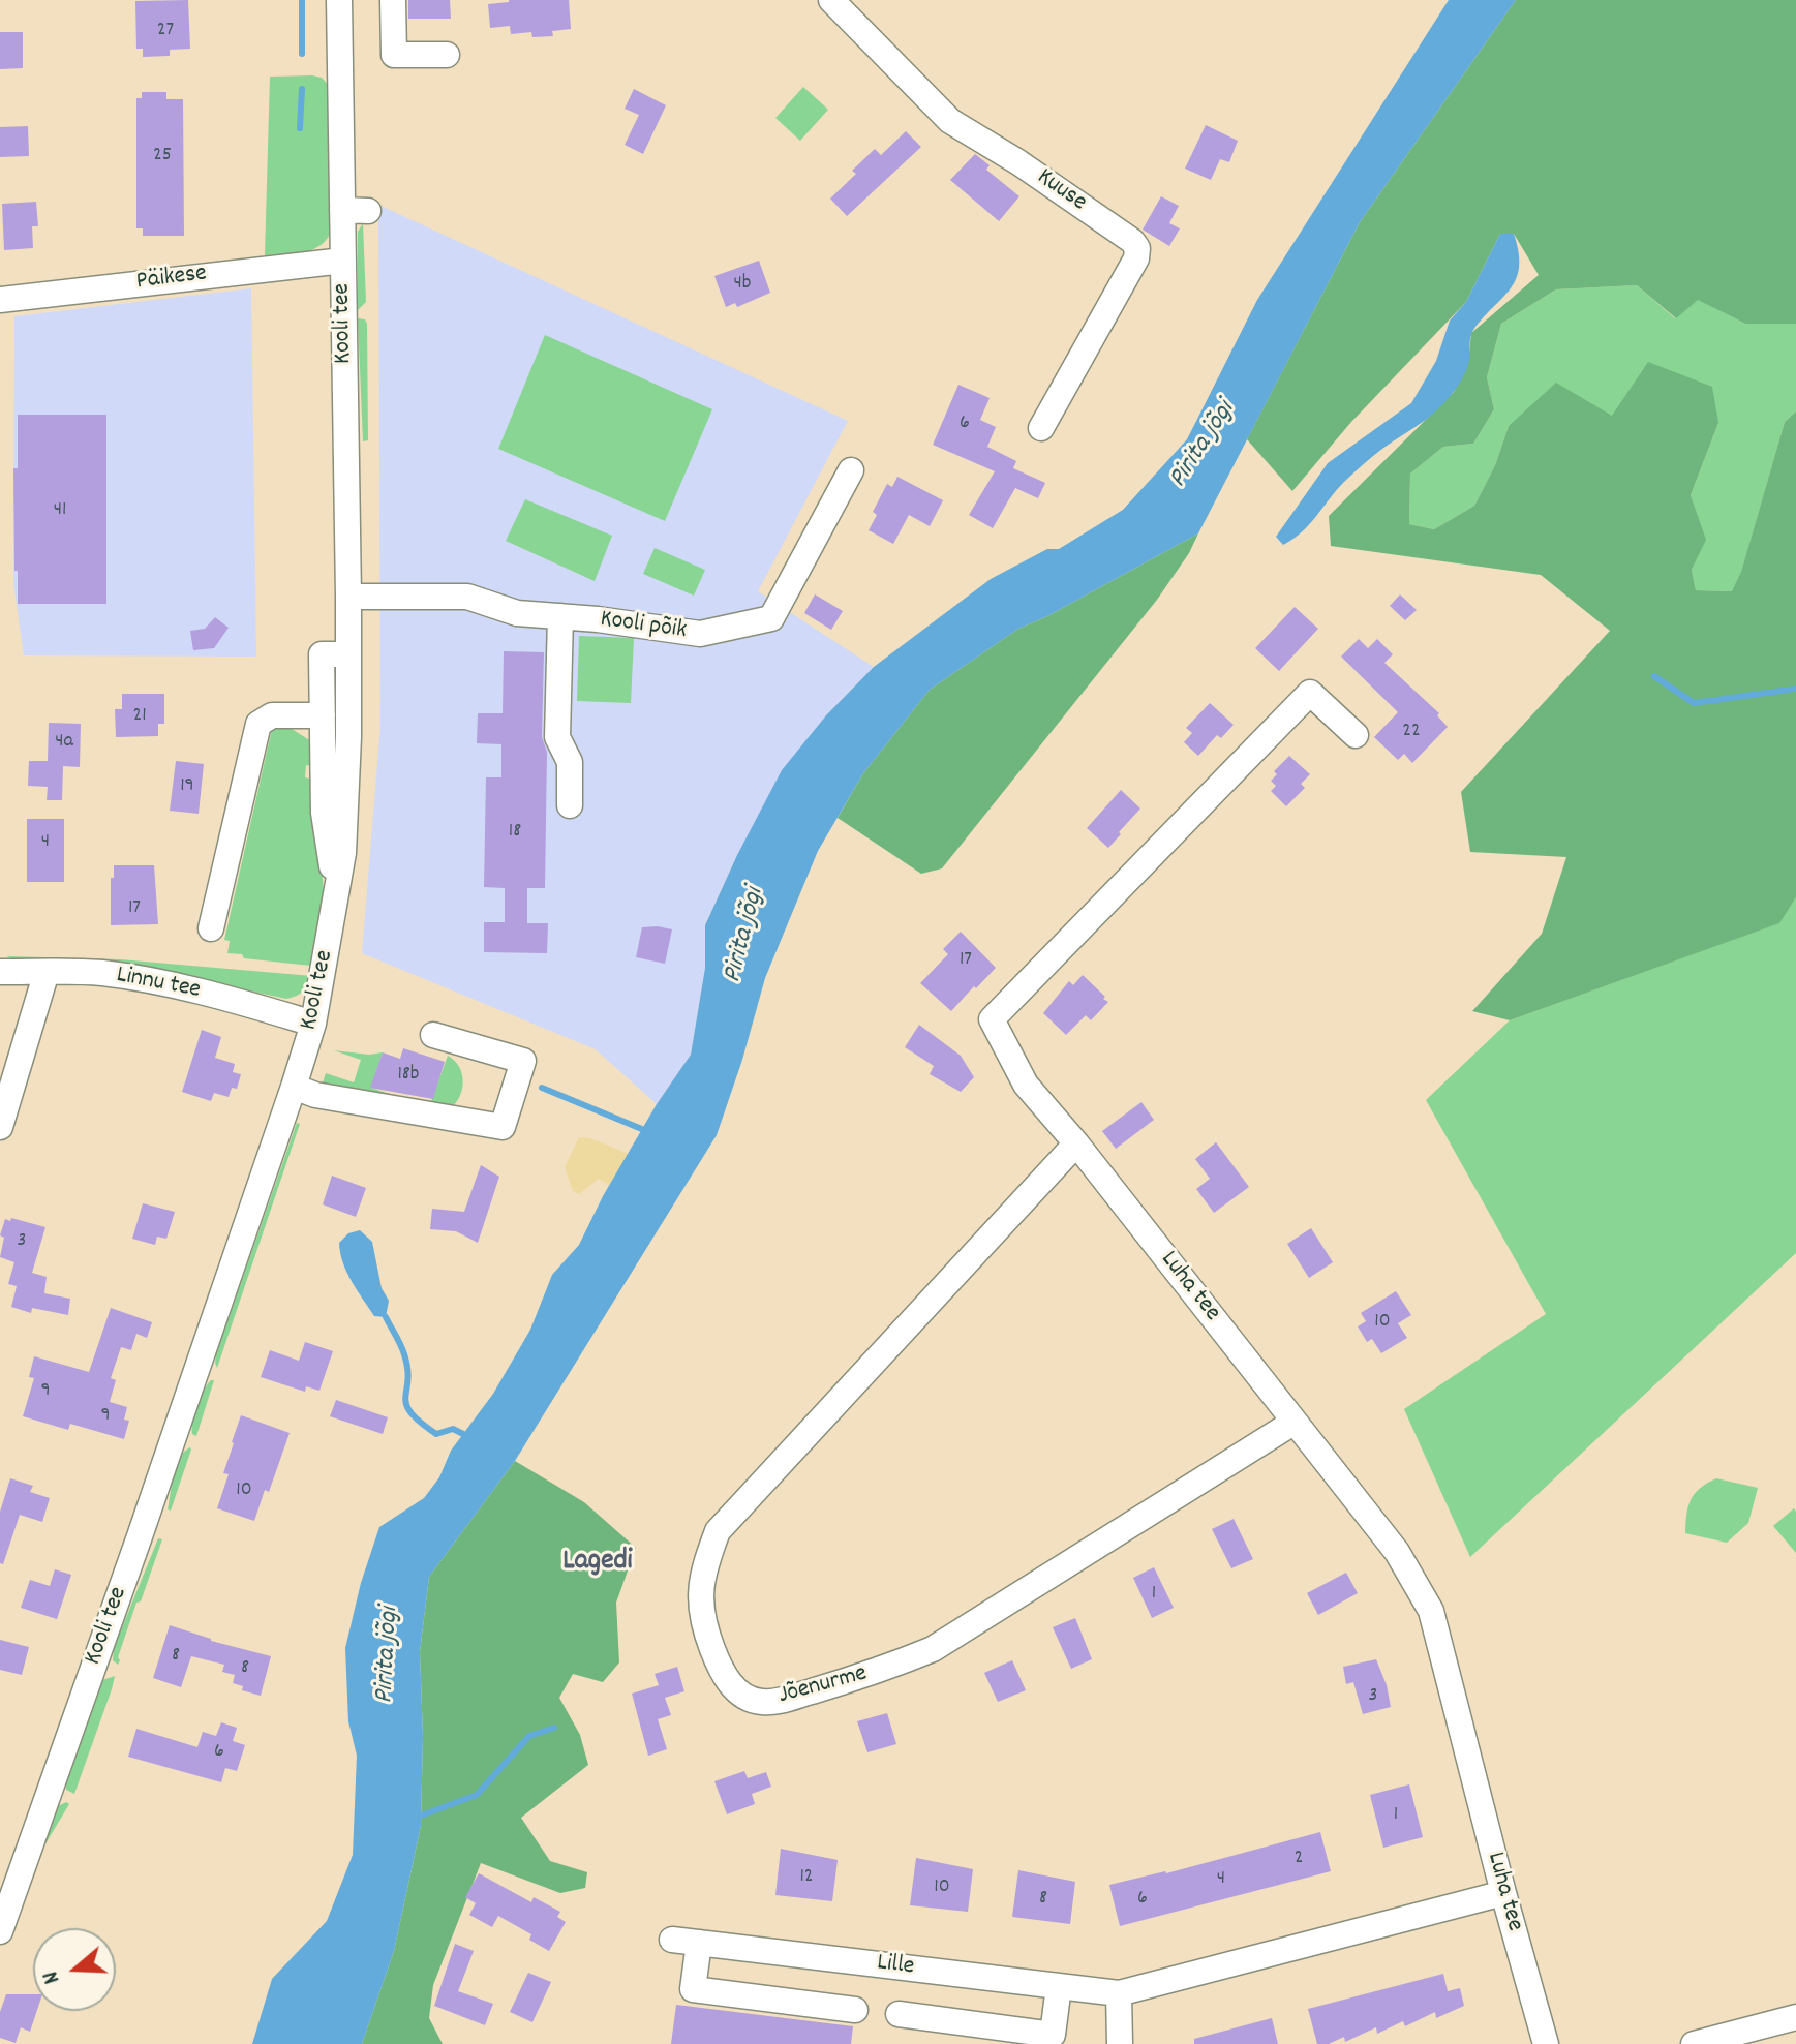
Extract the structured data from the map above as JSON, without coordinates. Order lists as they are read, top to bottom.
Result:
{
  "streets": {
    "street": [
      "Kuuse",
      "Päikese",
      "Kooli tee",
      "Kooli põik",
      "Linnu tee",
      "Luha tee",
      "Jõenurme",
      "Lille"
    ]
  },
  "crossings": [
    ["Päikese", "Kooli tee"],
    ["Kooli tee", "Kooli põik"],
    ["Kooli tee", "Linnu tee"],
    ["Luha tee", "Jõenurme"],
    ["Luha tee", "Lille"]
  ],
  "districts": ["Lagedi"],
  "water": ["Pirita jõgi"],
  "house_numbers": [
    "27",
    "25",
    "4b",
    "6",
    "41",
    "21",
    "22",
    "4a",
    "19",
    "18",
    "4",
    "17",
    "17",
    "18b",
    "3",
    "10",
    "9",
    "9",
    "10",
    "1",
    "8",
    "8",
    "3",
    "6",
    "1",
    "2",
    "12",
    "4",
    "10",
    "8",
    "6"
  ],
  "north": "left"
}
